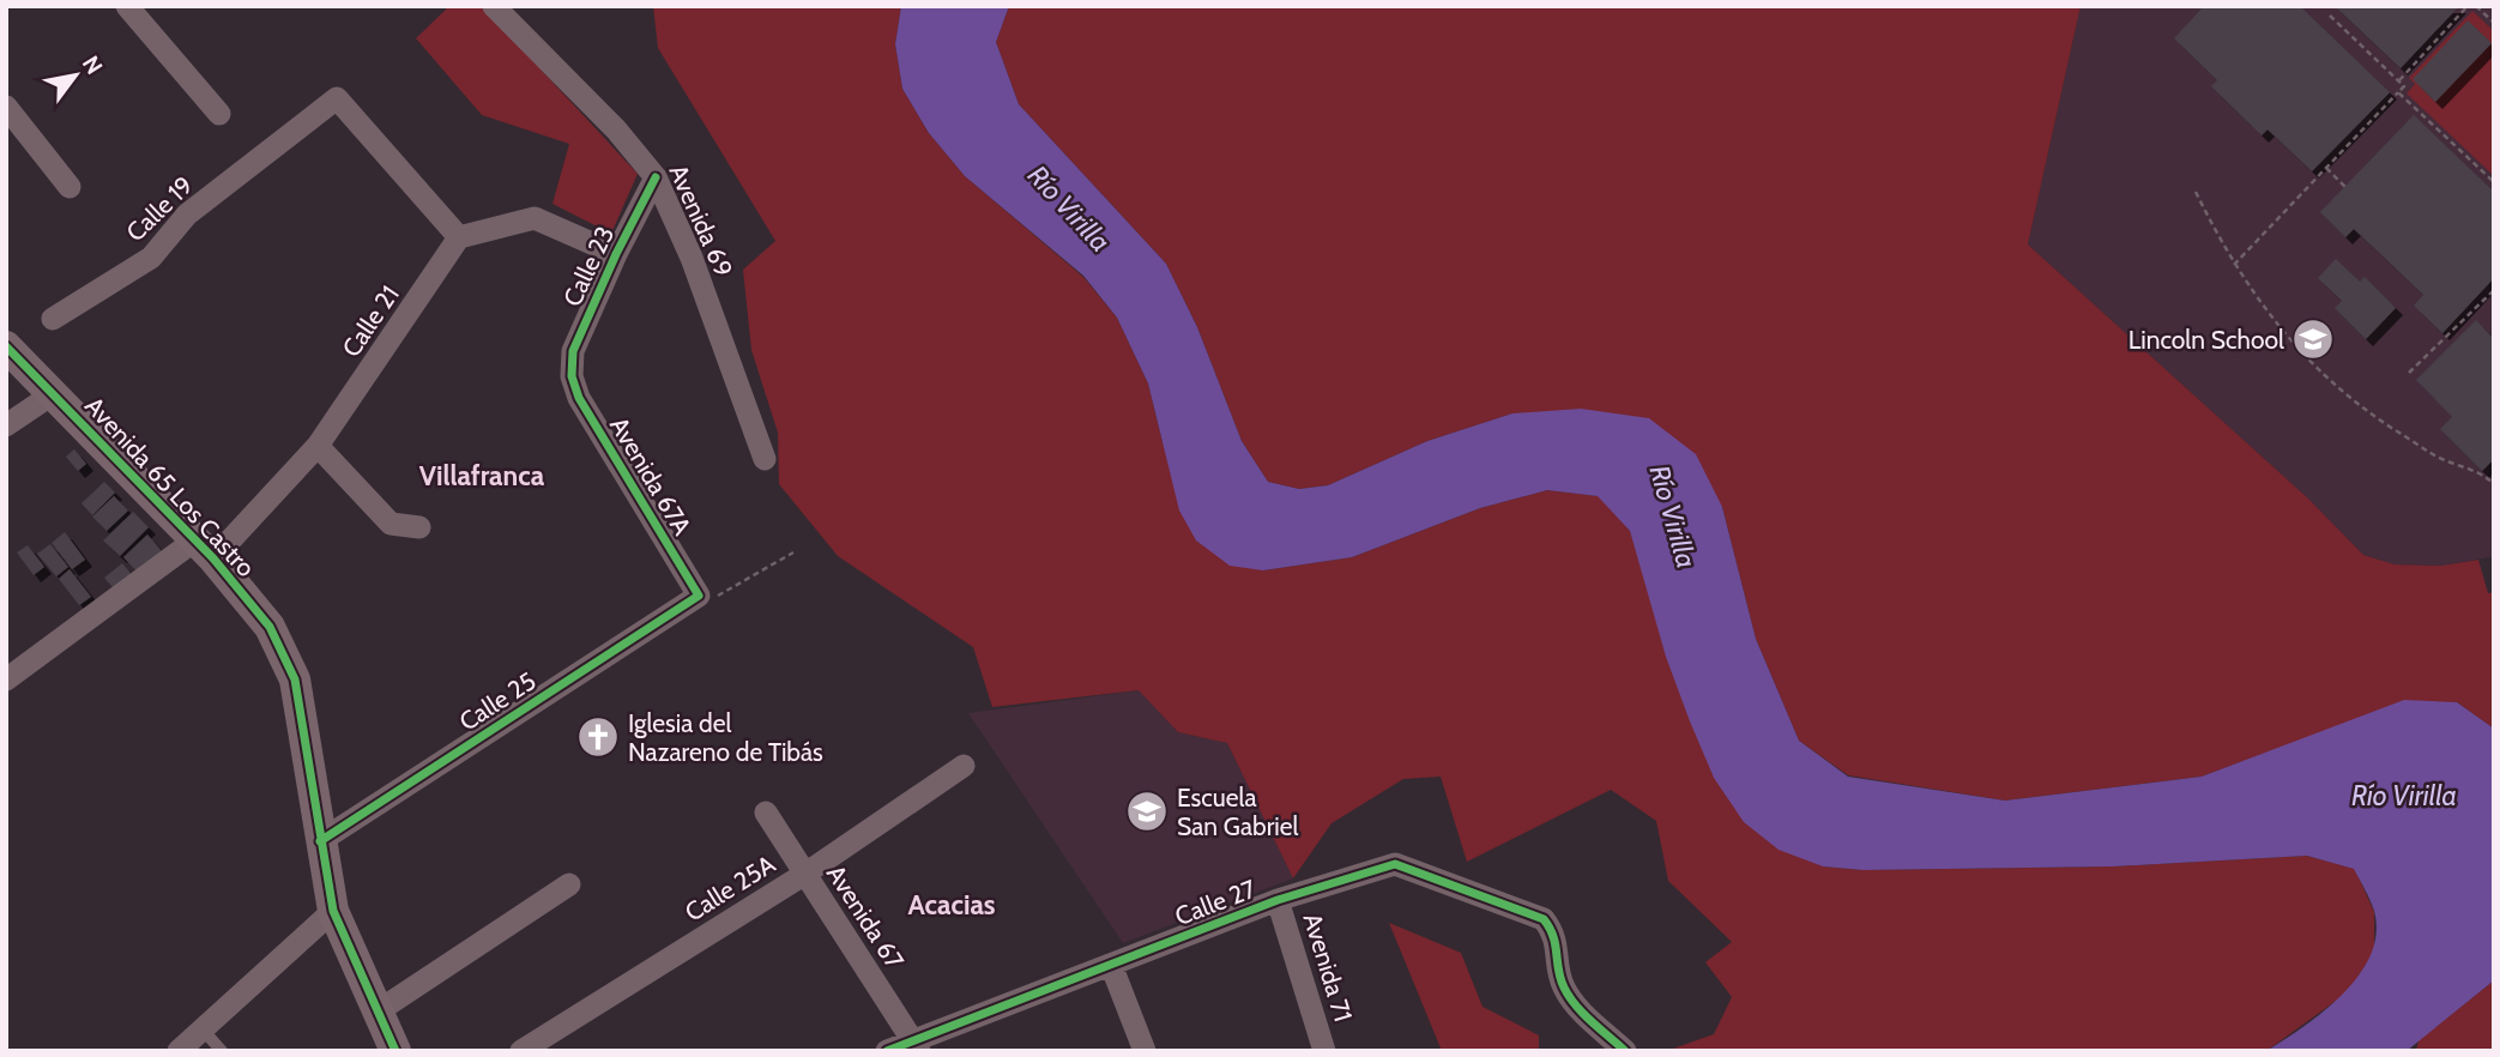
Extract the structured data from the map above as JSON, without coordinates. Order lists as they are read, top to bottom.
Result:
{
  "streets": {
    "street": [
      "Calle 19",
      "Avenida 69",
      "Calle 23",
      "Calle 21",
      "Avenida 67A",
      "Avenida 65 Los Castro",
      "Calle 25",
      "Calle 25A",
      "Calle 27",
      "Avenida 67",
      "Avenida 71"
    ]
  },
  "crossings": [
    ["Calle 19", "Calle 21"],
    ["Avenida 69", "Calle 23"],
    ["Calle 23", "Avenida 67A"],
    ["Calle 21", "Avenida 65 Los Castro"],
    ["Avenida 67A", "Calle 25"],
    ["Avenida 65 Los Castro", "Calle 25"],
    ["Calle 25A", "Avenida 67"],
    ["Calle 27", "Avenida 67"],
    ["Calle 27", "Avenida 71"]
  ],
  "districts": ["Villafranca", "Acacias"],
  "water": ["Río Virilla"],
  "places": {
    "school or university": ["Lincoln School", "Escuela San Gabriel"],
    "church": ["Iglesia del Nazareno de Tibás"]
  },
  "north": "top right"
}
